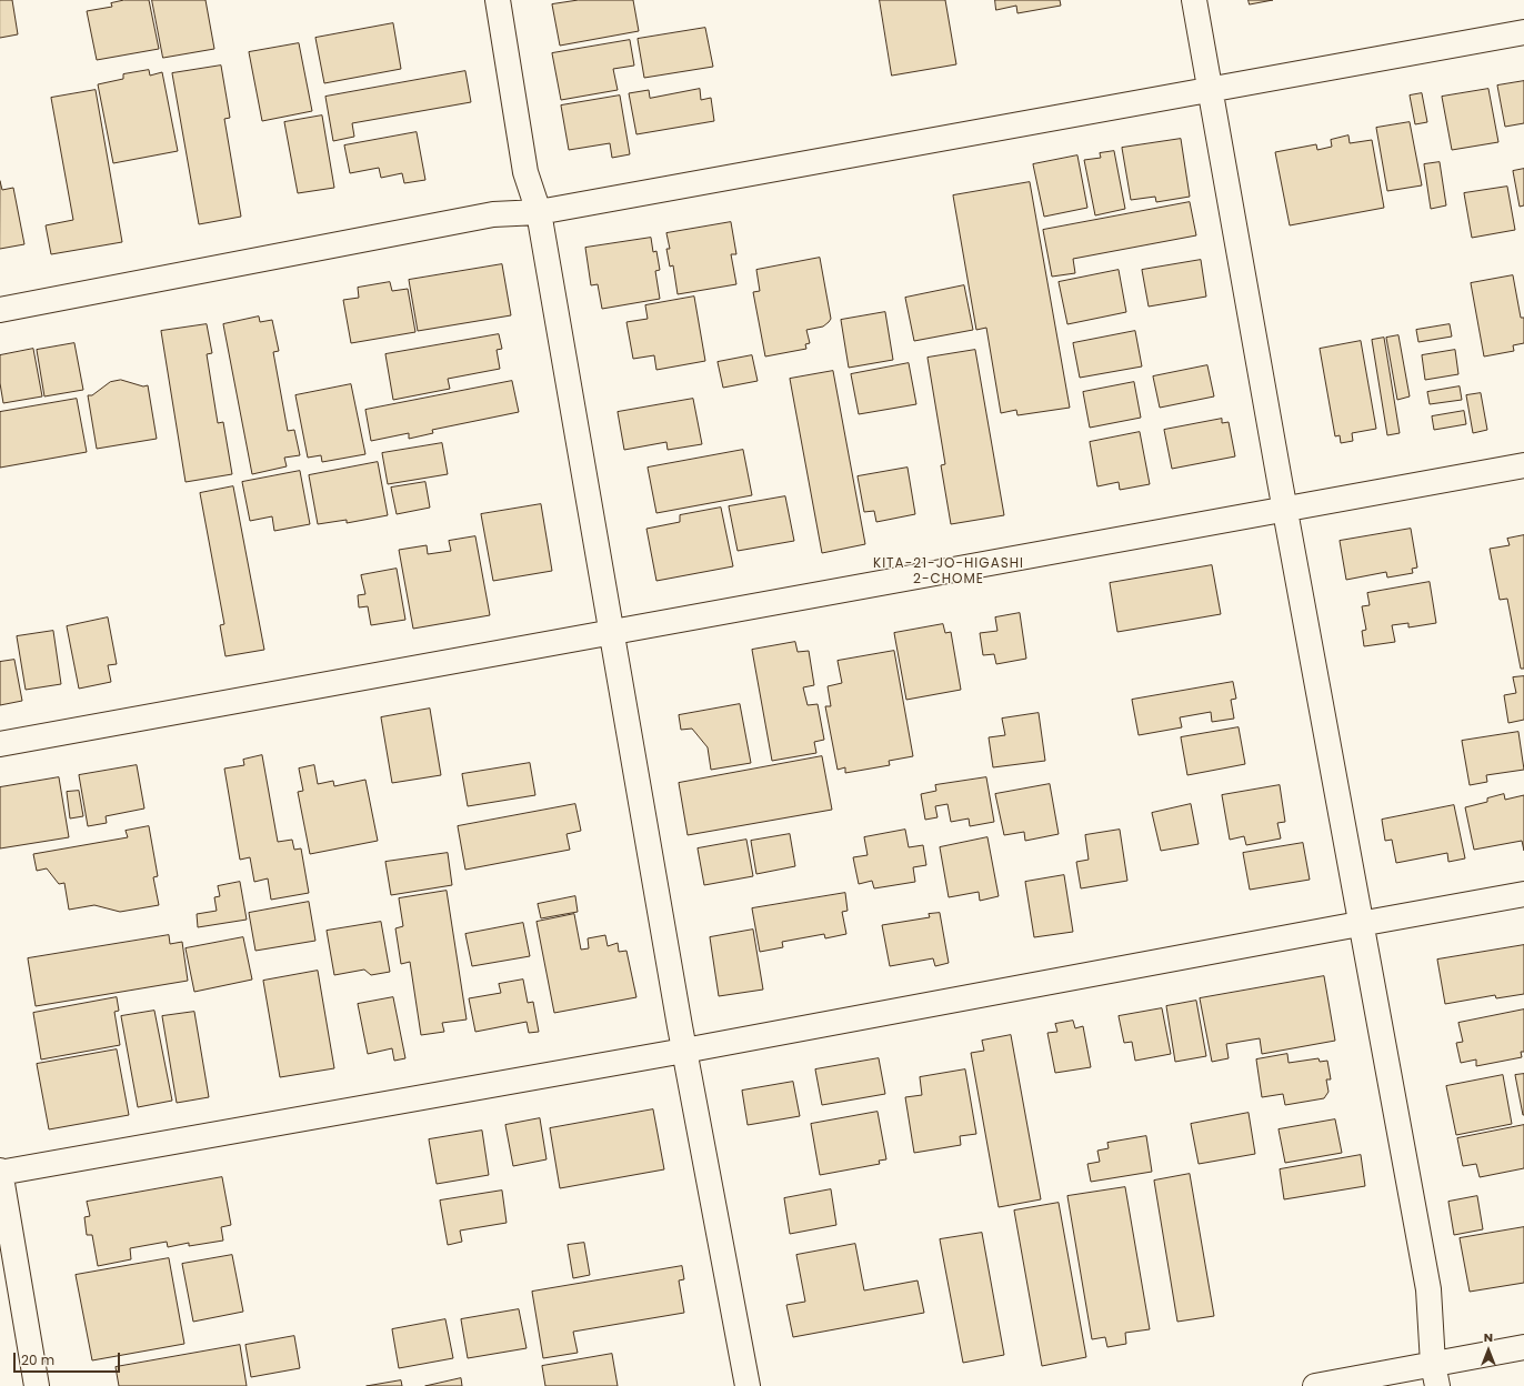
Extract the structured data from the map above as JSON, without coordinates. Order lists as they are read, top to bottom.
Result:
{
  "districts": ["KITA-21-JO-HIGASHI 2-CHOME"],
  "scale_bar": "20 m",
  "north": "top"
}
